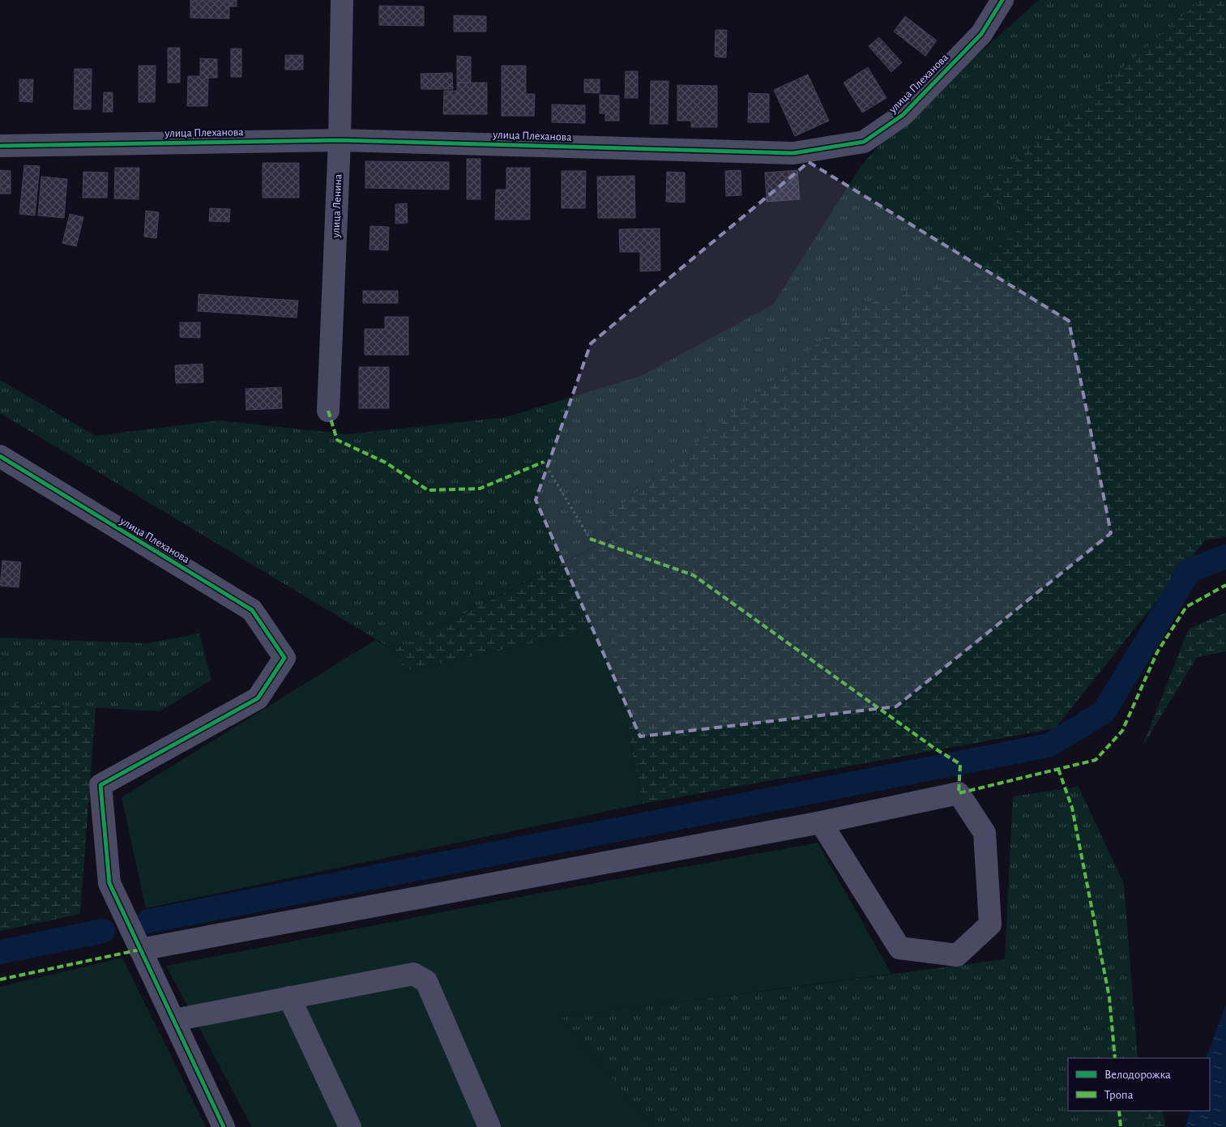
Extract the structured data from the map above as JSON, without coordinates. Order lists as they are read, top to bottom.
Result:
{
  "streets": {
    "street": ["улица Плеханова", "улица Ленина"]
  },
  "crossings": [
    ["улица Плеханова", "улица Ленина"]
  ],
  "legend": ["Велодорожка", "Тропа"]
}
